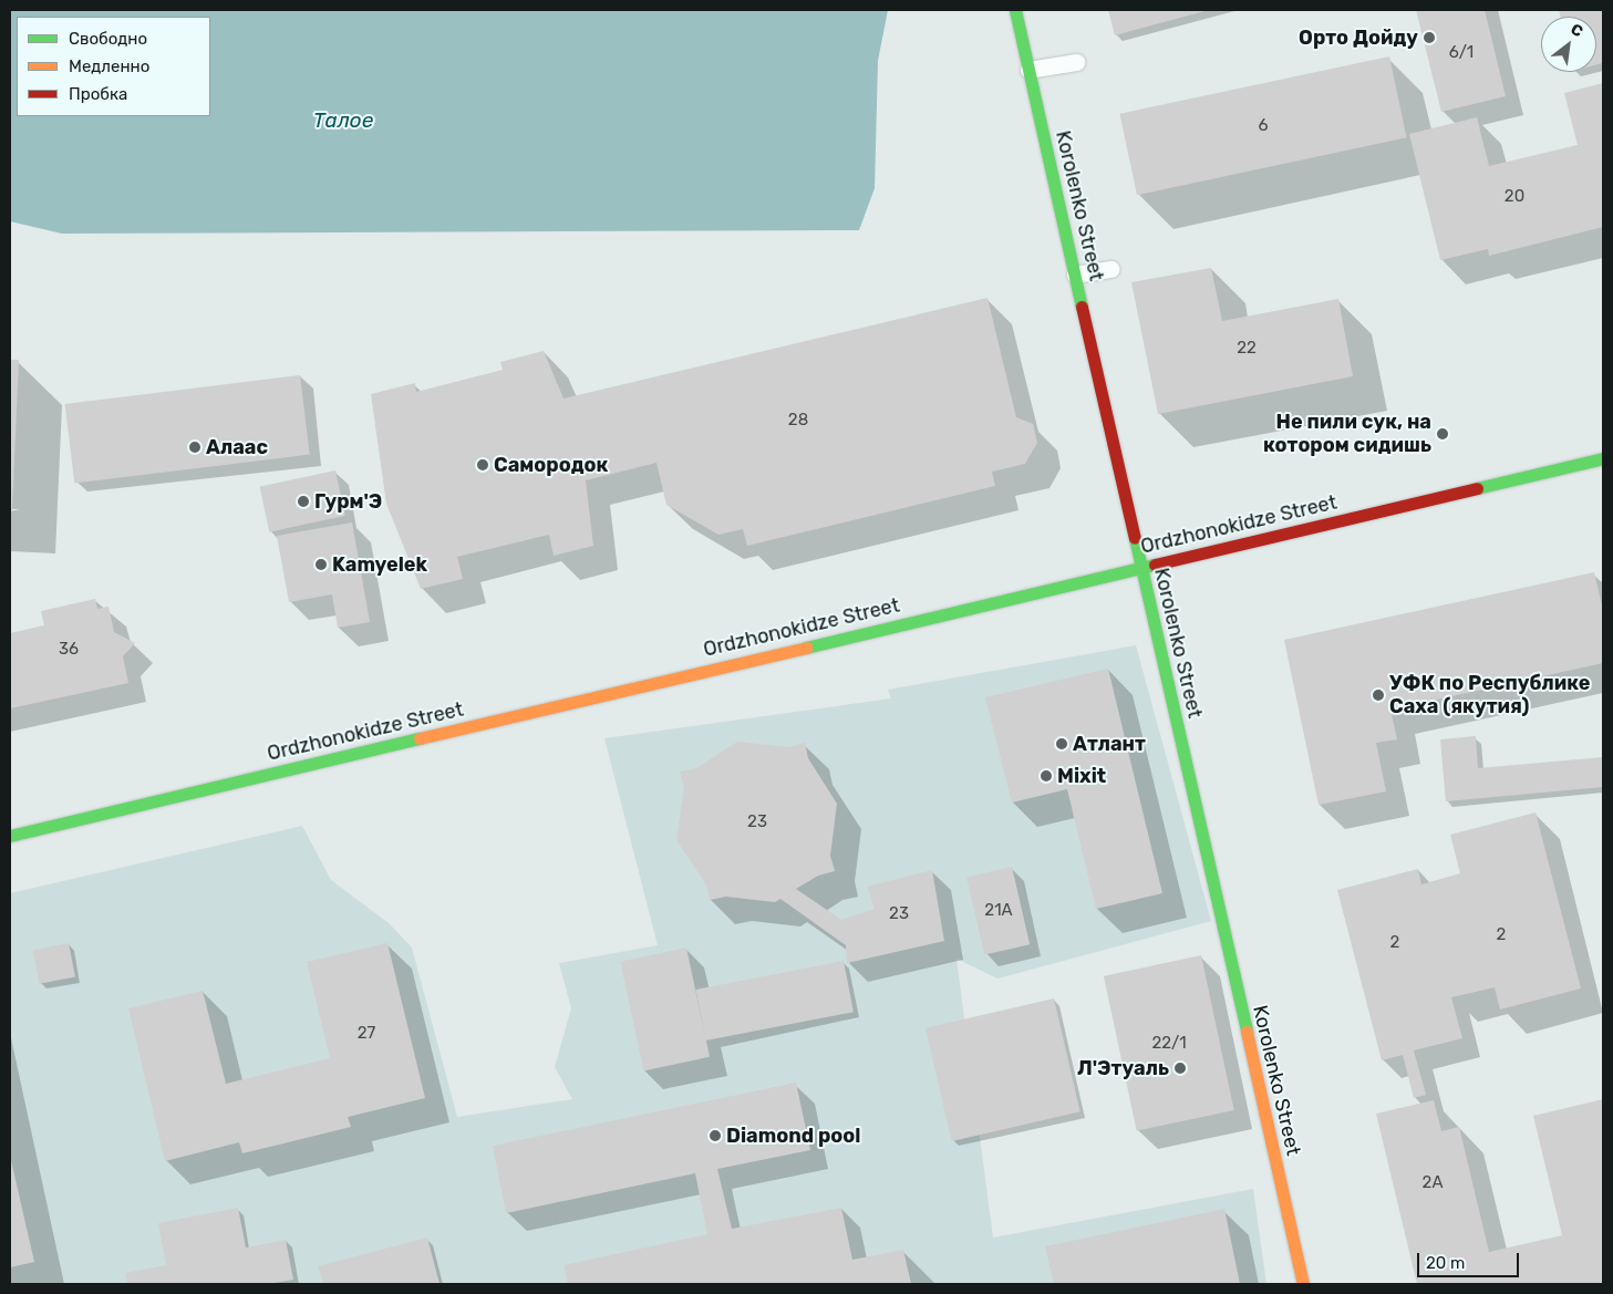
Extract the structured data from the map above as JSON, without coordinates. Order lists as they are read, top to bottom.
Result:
{
  "streets": {
    "street": ["Korolenko Street", "Ordzhonokidze Street"]
  },
  "crossings": [
    ["Korolenko Street", "Ordzhonokidze Street"]
  ],
  "water": ["Талое"],
  "places": [
    "Орто Дойду",
    "Не пили сук, на котором сидишь",
    "Алаас",
    "Самородок",
    "Гурм'Э",
    "Kamyelek",
    "УФК по Республике Саха (якутия)",
    "Атлант",
    "Mixit",
    "Л'Этуаль",
    "Diamond pool"
  ],
  "house_numbers": [
    "6/1",
    "6",
    "20",
    "22",
    "28",
    "36",
    "23",
    "21А",
    "23",
    "2",
    "2",
    "27",
    "22/1",
    "2А"
  ],
  "legend": ["Свободно", "Медленно", "Пробка"],
  "scale_bar": "20 m",
  "north": "top right"
}
